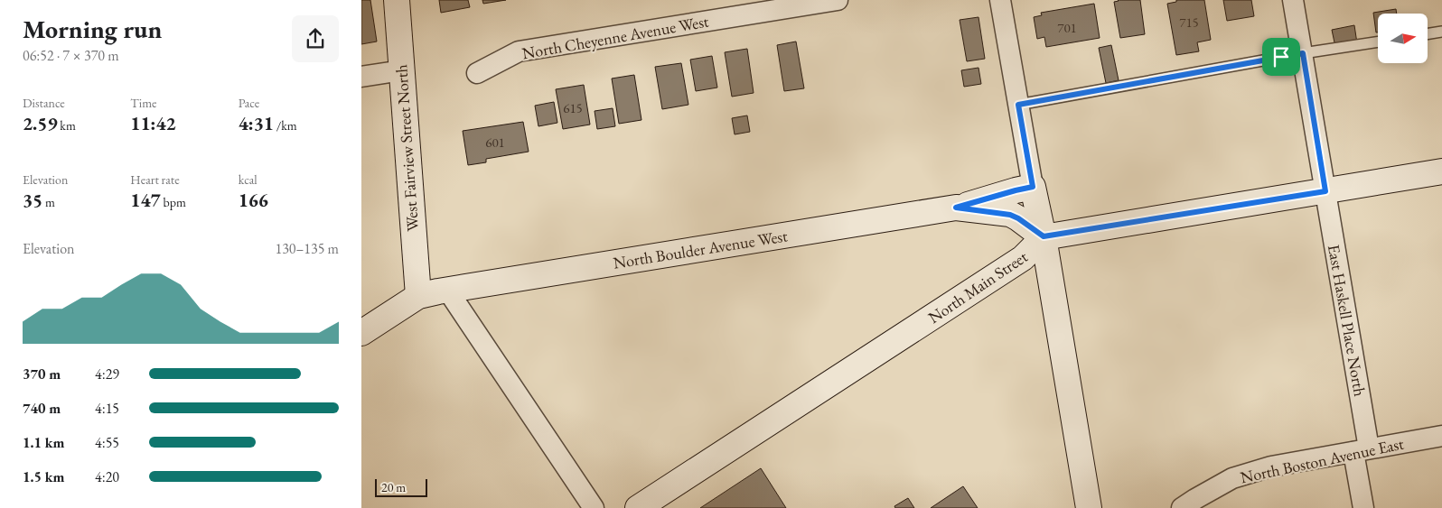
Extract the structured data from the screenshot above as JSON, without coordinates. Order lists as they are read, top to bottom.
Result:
{
  "streets": {
    "street": [
      "North Cheyenne Avenue West",
      "West Fairview Street North",
      "North Boulder Avenue West",
      "North Main Street",
      "East Haskell Place North",
      "North Boston Avenue East"
    ]
  },
  "crossings": [
    ["West Fairview Street North", "North Boulder Avenue West"],
    ["North Boulder Avenue West", "North Main Street"],
    ["East Haskell Place North", "North Boston Avenue East"]
  ],
  "house_numbers": [
    "715",
    "701",
    "615",
    "601"
  ],
  "scale_bar": "20 m",
  "north": "right",
  "page": {
    "heading": ["Morning run", "06:52 · 7 × 370 m"],
    "stats": [
      ["Distance", "2.59 km"],
      ["Time", "11:42"],
      ["Pace", "4:31 /km"],
      ["Elevation", "35 m"],
      ["Heart rate", "147 bpm"],
      ["kcal", "166"]
    ],
    "chart": ["Elevation", "130–135 m"],
    "list": [
      {
        "name": "370 m",
        "note": "4:29"
      },
      {
        "name": "740 m",
        "note": "4:15"
      },
      {
        "name": "1.1 km",
        "note": "4:55"
      },
      {
        "name": "1.5 km",
        "note": "4:20"
      }
    ],
    "scale": "20 m"
  }
}
